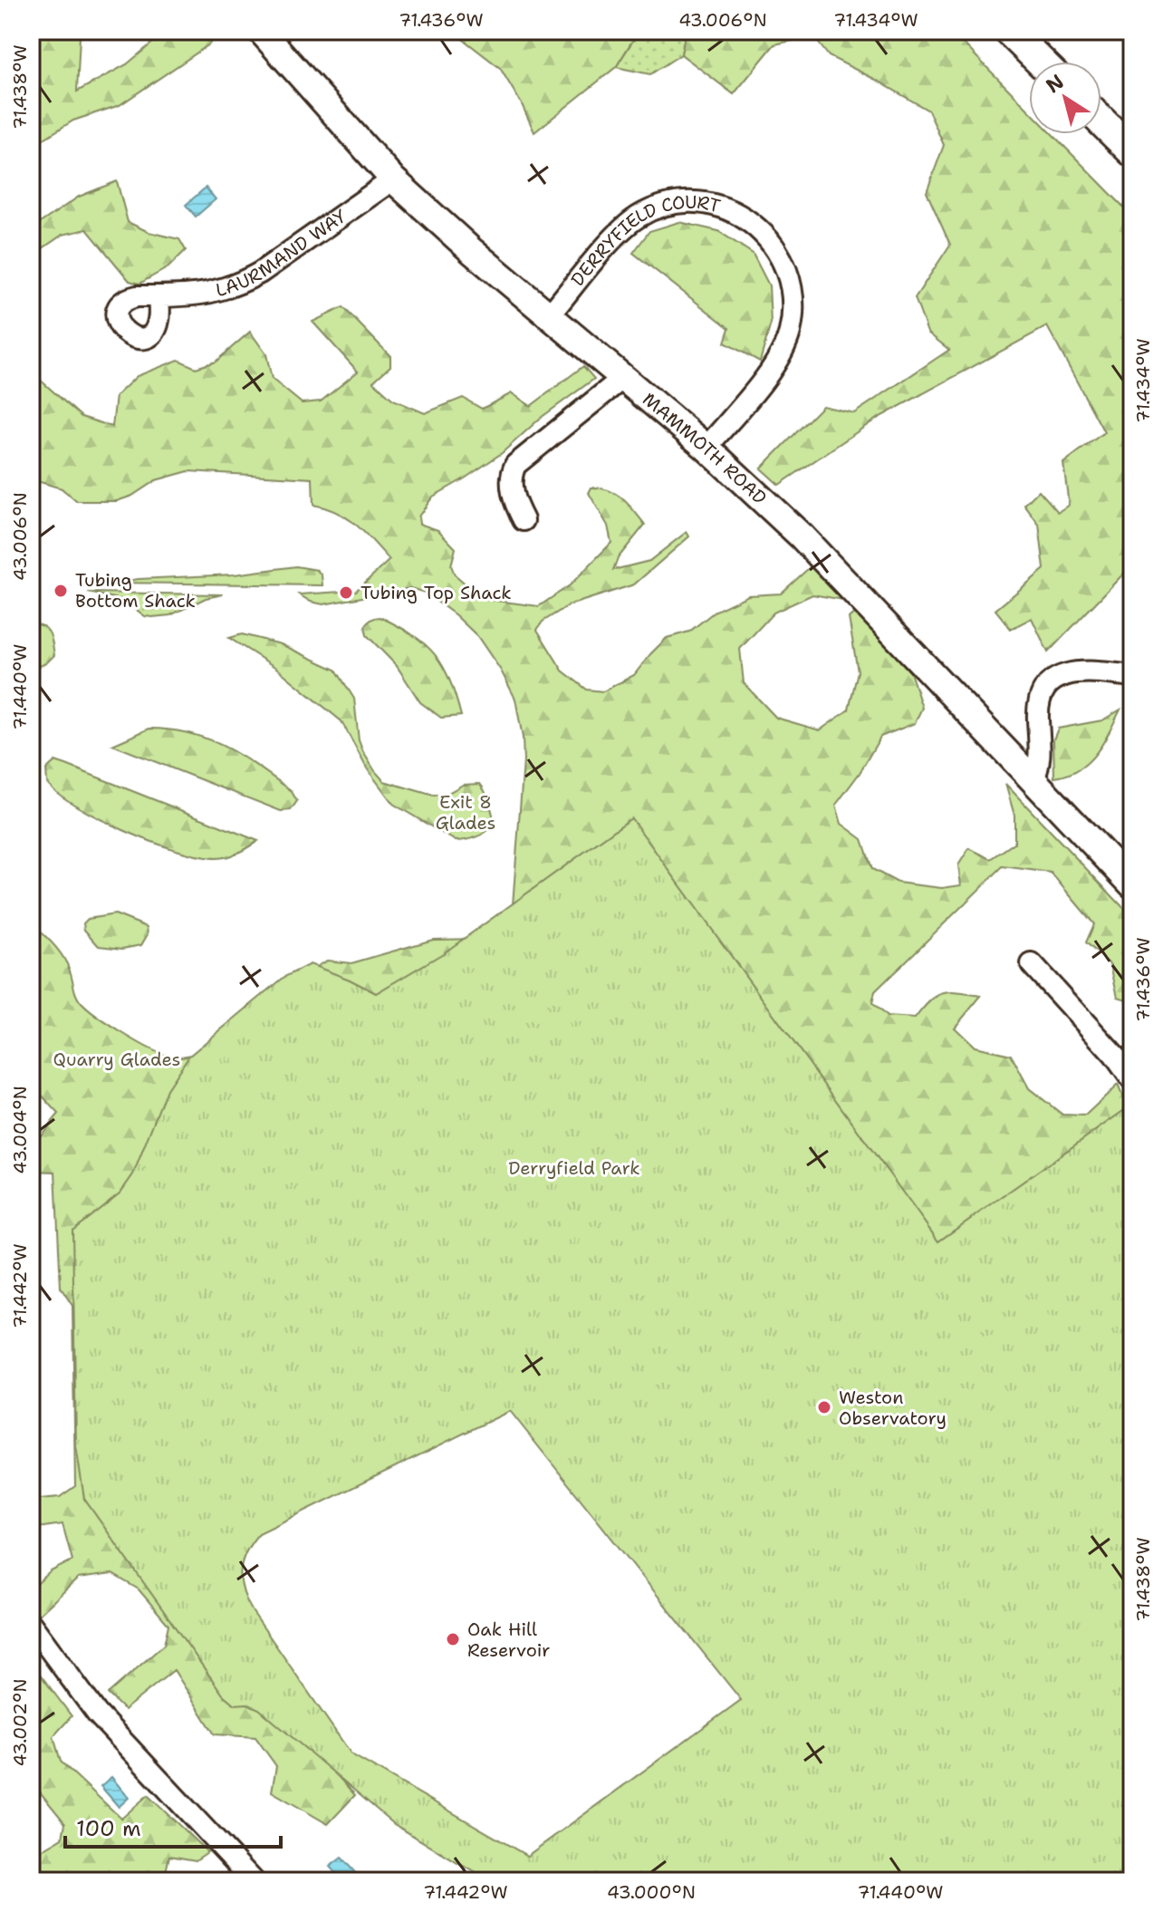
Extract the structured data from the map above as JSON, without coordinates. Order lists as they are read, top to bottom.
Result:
{
  "streets": {
    "main road": ["MAMMOTH ROAD"],
    "street": ["DERRYFIELD COURT", "LAURMAND WAY"]
  },
  "crossings": [
    ["DERRYFIELD COURT", "MAMMOTH ROAD"],
    ["LAURMAND WAY", "MAMMOTH ROAD"]
  ],
  "parks": ["Exit 8 Glades", "Quarry Glades", "Derryfield Park"],
  "places": [
    "Tubing Bottom Shack",
    "Tubing Top Shack",
    "Weston Observatory",
    "Oak Hill Reservoir"
  ],
  "scale_bar": "100 m",
  "north": "top left",
  "coordinates": [
    "71.436°W",
    "43.006°N",
    "71.434°W",
    "71.438°W",
    "71.440°W",
    "43.004°N",
    "71.442°W",
    "43.002°N",
    "43.000°N"
  ]
}
